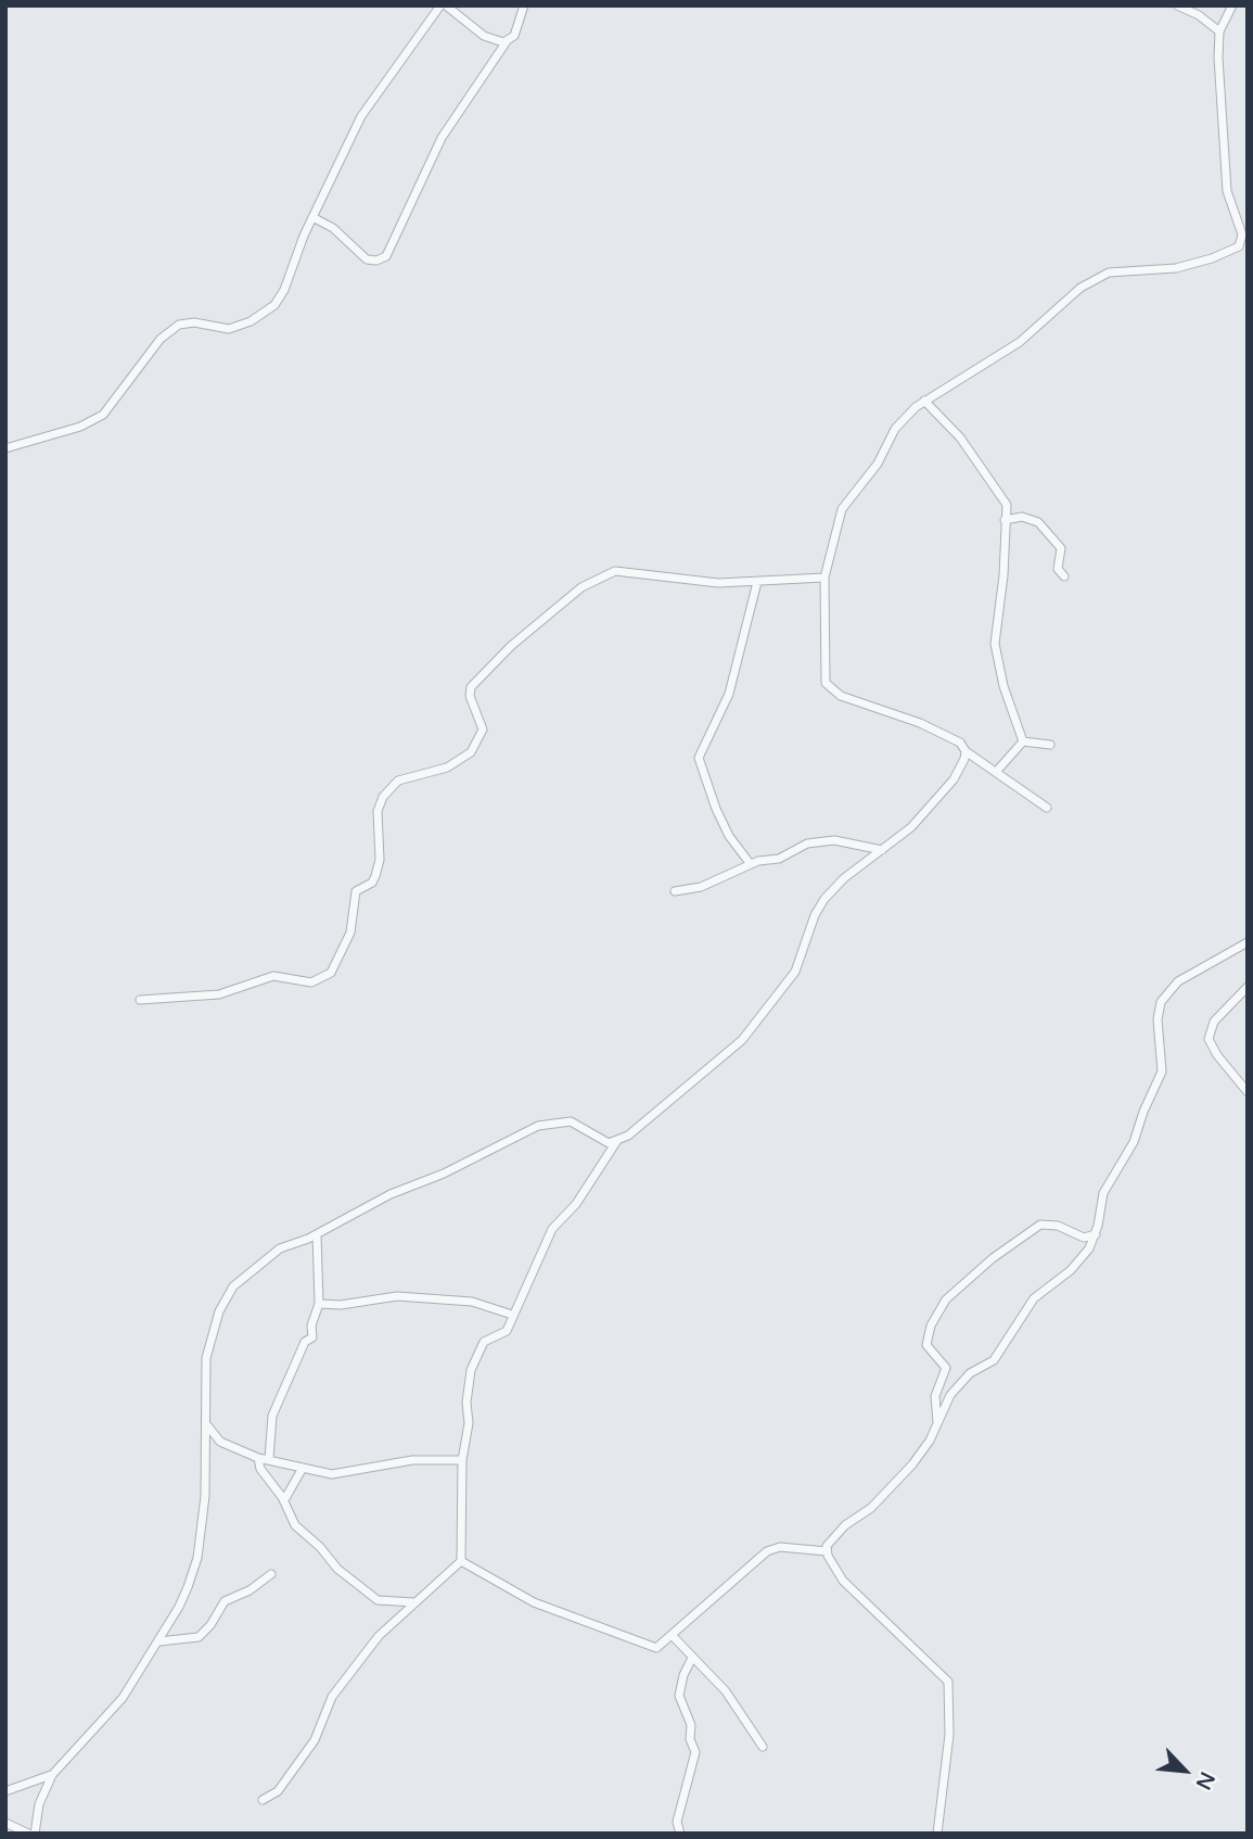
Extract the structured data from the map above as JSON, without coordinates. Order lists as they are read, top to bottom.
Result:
{
  "north": "bottom right"
}
